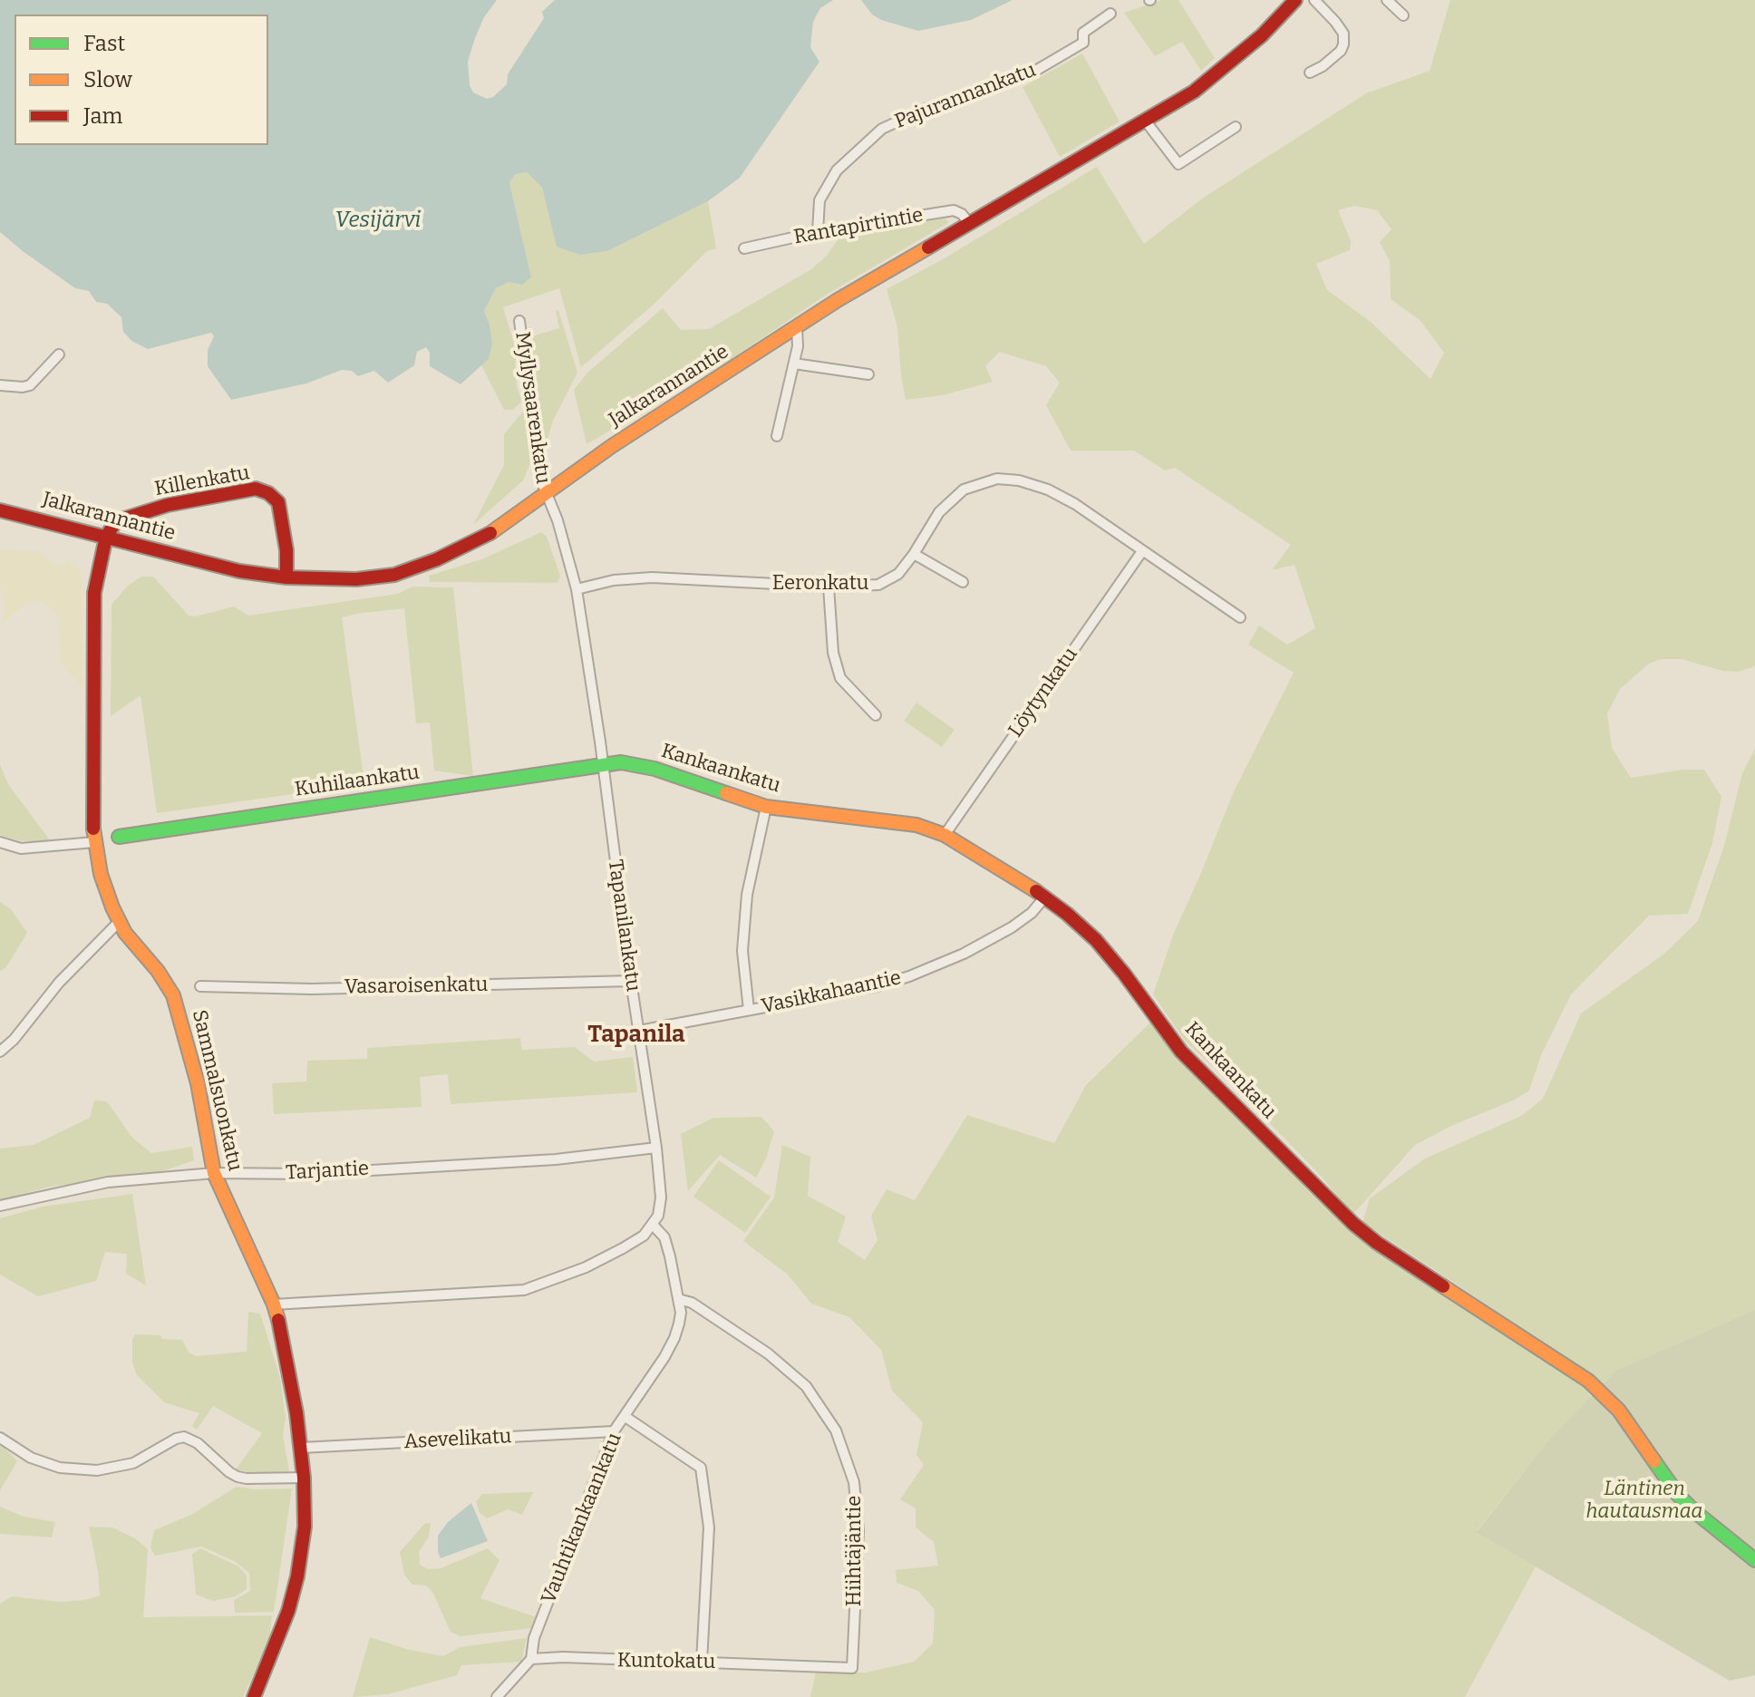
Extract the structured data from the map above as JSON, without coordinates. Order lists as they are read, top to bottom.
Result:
{
  "streets": {
    "street": [
      "Pajurannankatu",
      "Rantapirtintie",
      "Jalkarannantie",
      "Myllysaarenkatu",
      "Killenkatu",
      "Eeronkatu",
      "Löytynkatu",
      "Kankaankatu",
      "Kuhilaankatu",
      "Tapanilankatu",
      "Vasaroisenkatu",
      "Vasikkahaantie",
      "Sammalsuonkatu",
      "Tarjantie",
      "Asevelikatu",
      "Vauhtikankaankatu",
      "Hiihtäjäntie",
      "Kuntokatu"
    ]
  },
  "crossings": [
    ["Pajurannankatu", "Rantapirtintie"],
    ["Rantapirtintie", "Jalkarannantie"],
    ["Jalkarannantie", "Myllysaarenkatu"],
    ["Jalkarannantie", "Killenkatu"],
    ["Jalkarannantie", "Tapanilankatu"],
    ["Jalkarannantie", "Sammalsuonkatu"],
    ["Myllysaarenkatu", "Tapanilankatu"],
    ["Killenkatu", "Sammalsuonkatu"],
    ["Eeronkatu", "Löytynkatu"],
    ["Eeronkatu", "Tapanilankatu"],
    ["Löytynkatu", "Kankaankatu"],
    ["Kankaankatu", "Kuhilaankatu"],
    ["Kankaankatu", "Tapanilankatu"],
    ["Kankaankatu", "Vasikkahaantie"],
    ["Kuhilaankatu", "Tapanilankatu"],
    ["Tapanilankatu", "Vasaroisenkatu"],
    ["Tapanilankatu", "Vasikkahaantie"],
    ["Tapanilankatu", "Tarjantie"],
    ["Tapanilankatu", "Vauhtikankaankatu"],
    ["Sammalsuonkatu", "Tarjantie"],
    ["Sammalsuonkatu", "Asevelikatu"],
    ["Asevelikatu", "Vauhtikankaankatu"],
    ["Vauhtikankaankatu", "Hiihtäjäntie"],
    ["Vauhtikankaankatu", "Kuntokatu"],
    ["Hiihtäjäntie", "Kuntokatu"]
  ],
  "districts": ["Tapanila"],
  "water": ["Vesijärvi"],
  "parks": ["Läntinen hautausmaa"],
  "legend": ["Fast", "Slow", "Jam"]
}
